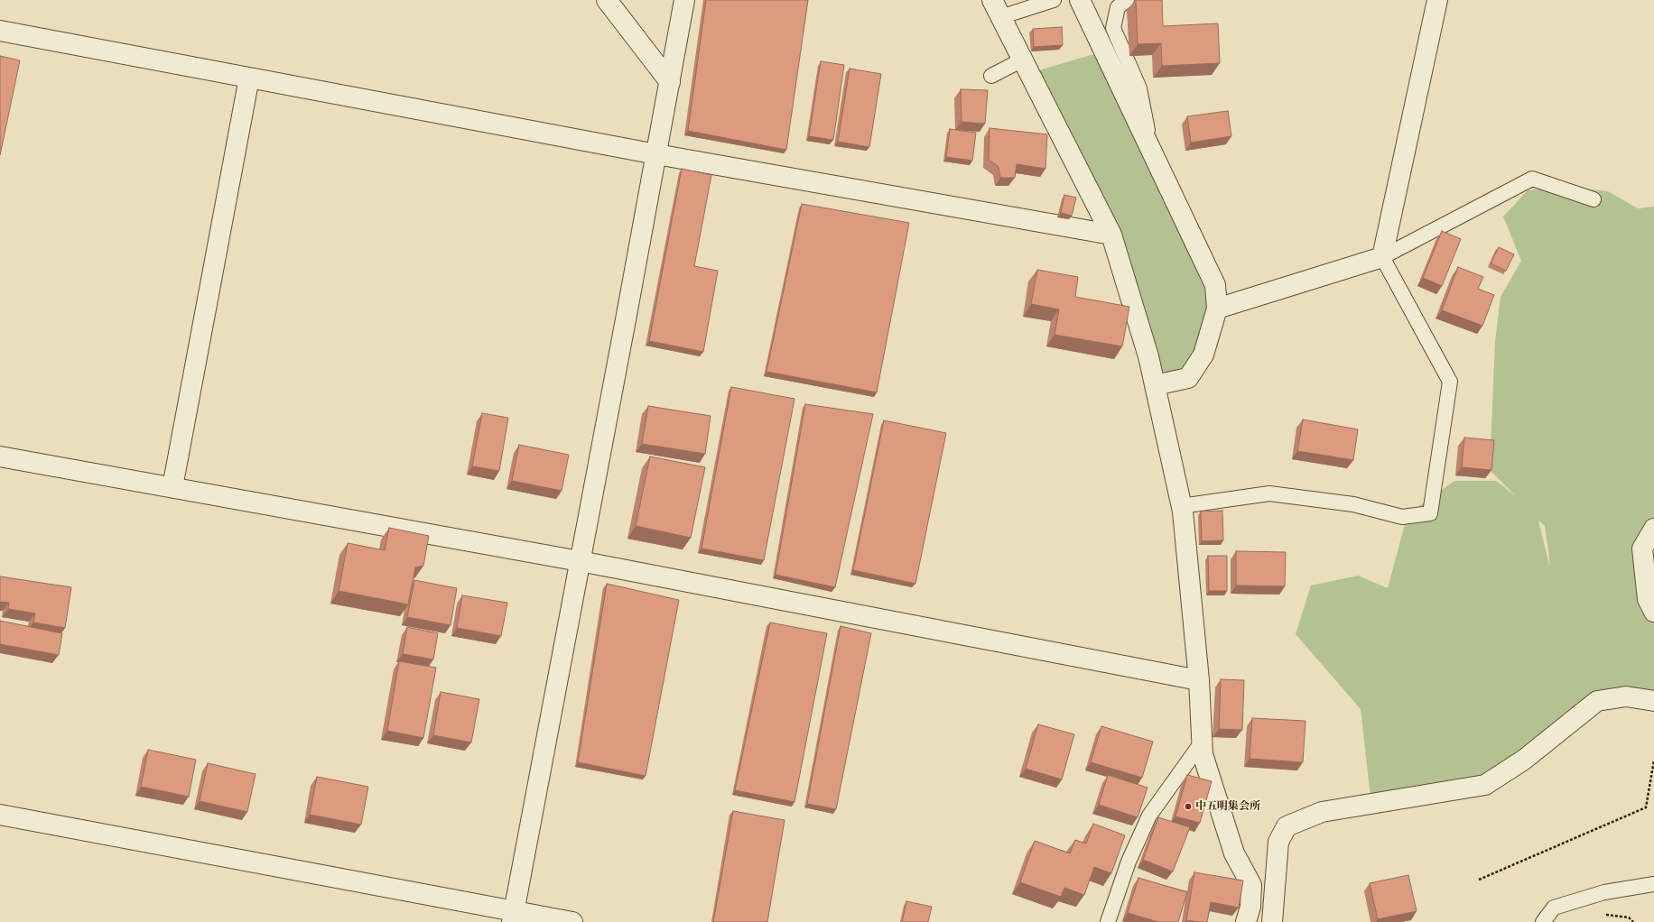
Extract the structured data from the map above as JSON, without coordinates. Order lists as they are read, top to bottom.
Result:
{
  "places": ["中五明集会所"]
}
